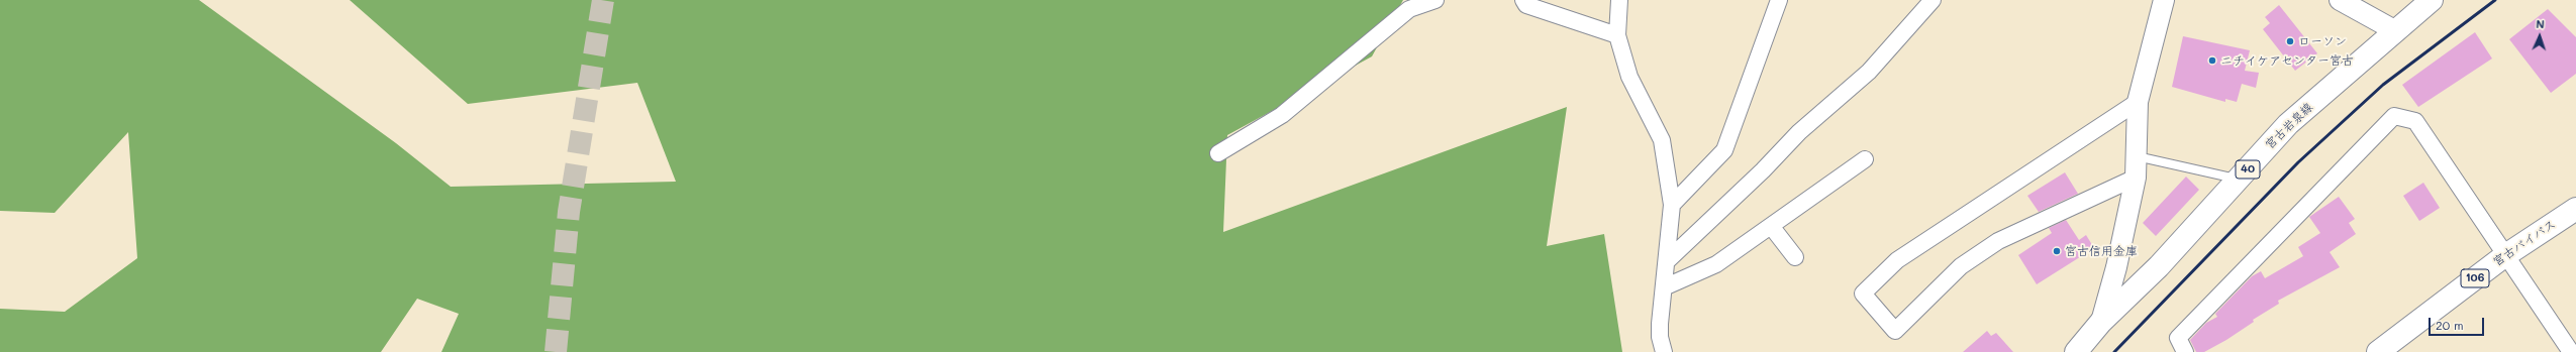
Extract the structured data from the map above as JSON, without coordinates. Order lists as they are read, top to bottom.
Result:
{
  "streets": {
    "main road": [
      "宮古岩泉線",
      "40",
      "宮古バイパス",
      "106"
    ]
  },
  "places": ["ローソン", "ニチイケアセンター宮古", "宮古信用金庫"],
  "scale_bar": "20 m",
  "north": "top"
}
